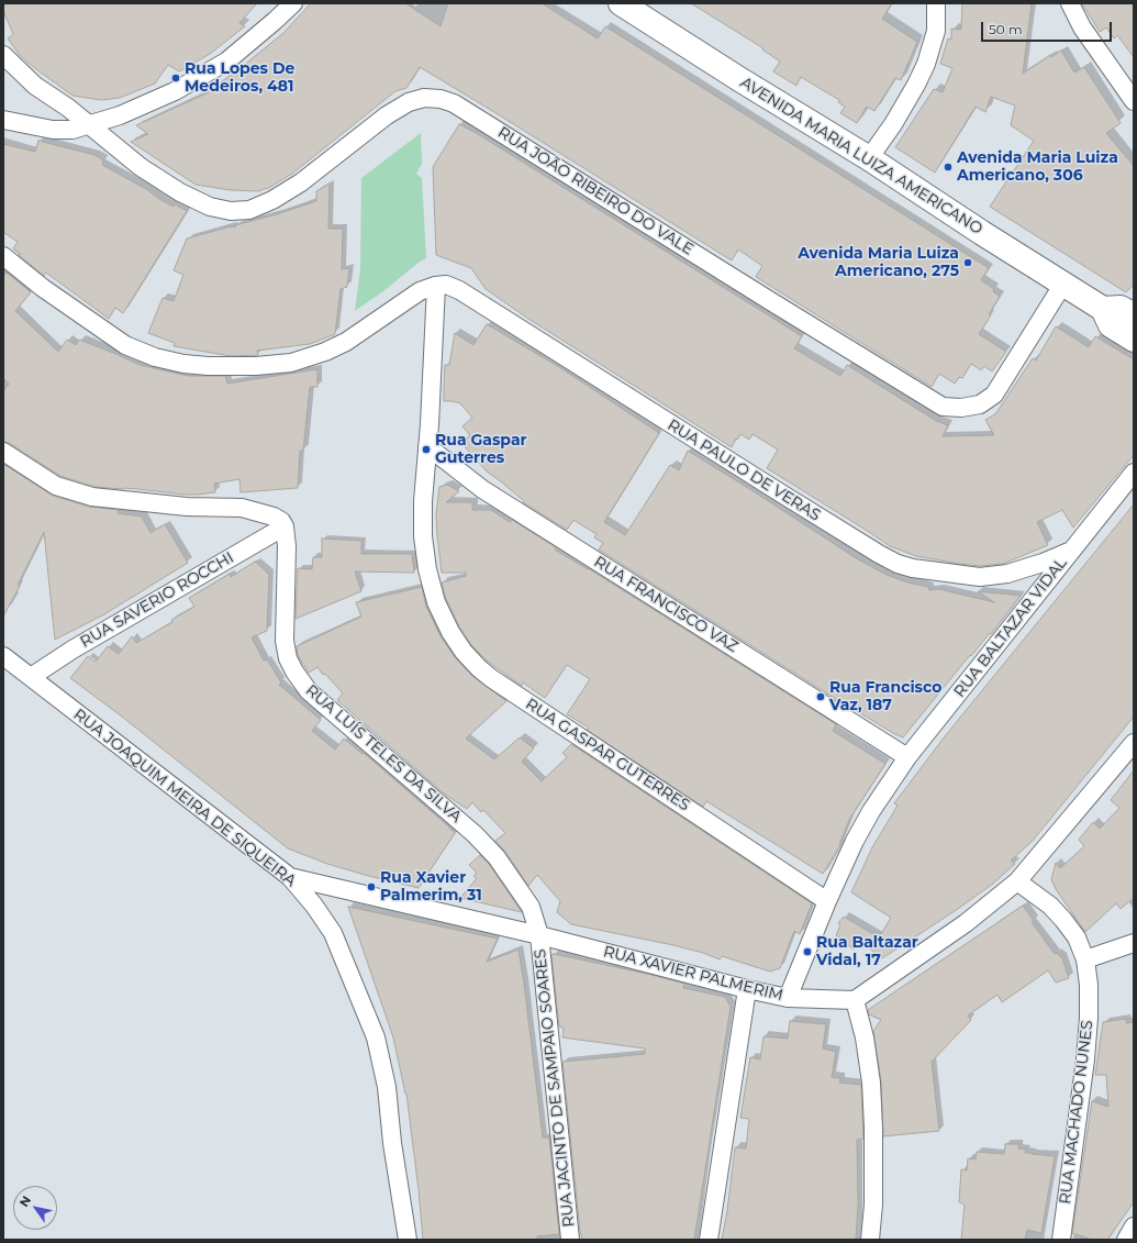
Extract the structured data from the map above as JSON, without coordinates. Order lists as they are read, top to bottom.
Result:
{
  "streets": {
    "main road": ["AVENIDA MARIA LUIZA AMERICANO"],
    "street": [
      "RUA JOÃO RIBEIRO DO VALE",
      "RUA PAULO DE VERAS",
      "RUA SAVERIO ROCCHI",
      "RUA FRANCISCO VAZ",
      "RUA BALTAZAR VIDAL",
      "RUA LUÍS TELES DA SILVA",
      "RUA GASPAR GUTERRES",
      "RUA JOAQUIM MEIRA DE SIQUEIRA",
      "RUA XAVIER PALMERIM",
      "RUA JACINTO DE SAMPAIO SOARES",
      "RUA MACHADO NUNES"
    ]
  },
  "crossings": [
    ["AVENIDA MARIA LUIZA AMERICANO", "RUA JOÃO RIBEIRO DO VALE"],
    ["RUA PAULO DE VERAS", "RUA BALTAZAR VIDAL"],
    ["RUA PAULO DE VERAS", "RUA GASPAR GUTERRES"],
    ["RUA SAVERIO ROCCHI", "RUA LUÍS TELES DA SILVA"],
    ["RUA SAVERIO ROCCHI", "RUA JOAQUIM MEIRA DE SIQUEIRA"],
    ["RUA FRANCISCO VAZ", "RUA BALTAZAR VIDAL"],
    ["RUA FRANCISCO VAZ", "RUA GASPAR GUTERRES"],
    ["RUA BALTAZAR VIDAL", "RUA GASPAR GUTERRES"],
    ["RUA BALTAZAR VIDAL", "RUA XAVIER PALMERIM"],
    ["RUA LUÍS TELES DA SILVA", "RUA XAVIER PALMERIM"],
    ["RUA LUÍS TELES DA SILVA", "RUA JACINTO DE SAMPAIO SOARES"],
    ["RUA JOAQUIM MEIRA DE SIQUEIRA", "RUA XAVIER PALMERIM"],
    ["RUA XAVIER PALMERIM", "RUA JACINTO DE SAMPAIO SOARES"]
  ],
  "places": [
    "Rua Lopes De Medeiros, 481",
    "Avenida Maria Luiza Americano, 306",
    "Avenida Maria Luiza Americano, 275",
    "Rua Gaspar Guterres",
    "Rua Francisco Vaz, 187",
    "Rua Xavier Palmerim, 31",
    "Rua Baltazar Vidal, 17"
  ],
  "scale_bar": "50 m",
  "north": "top left"
}
